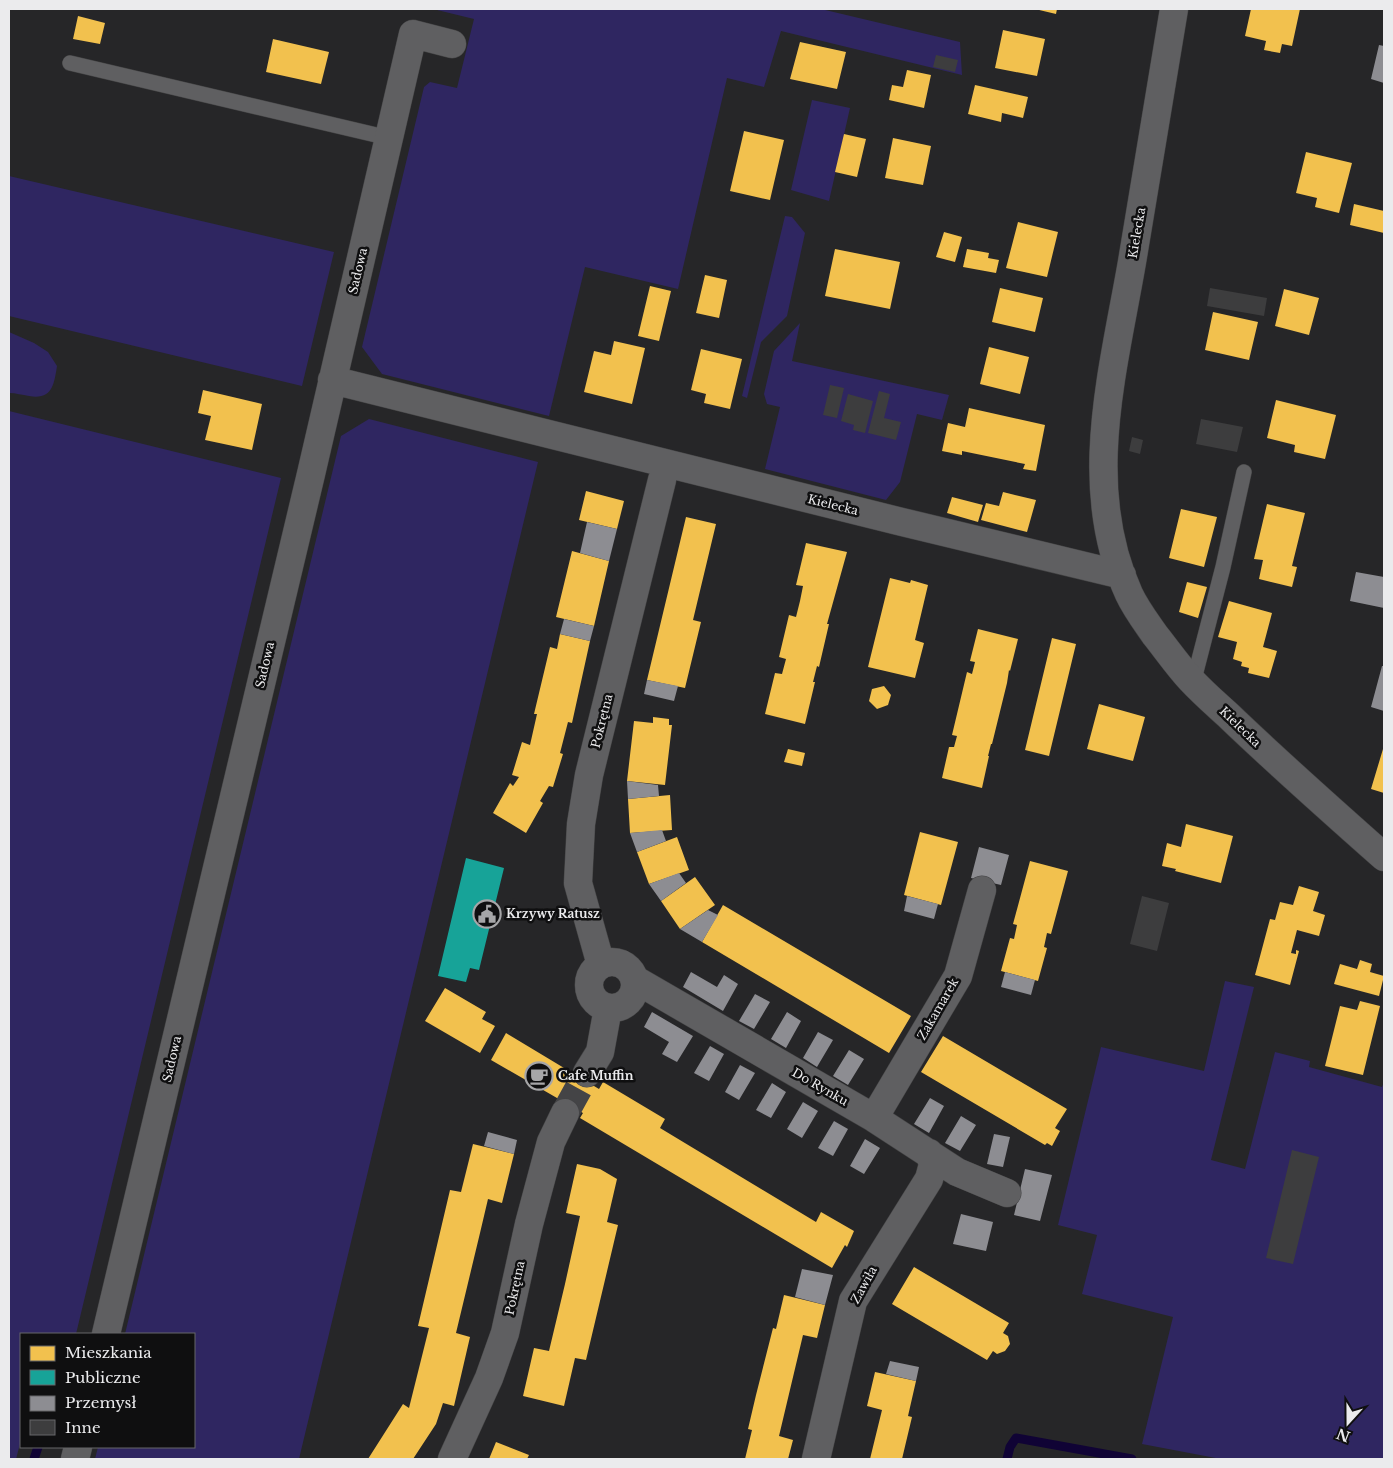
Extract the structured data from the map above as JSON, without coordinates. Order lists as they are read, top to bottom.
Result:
{
  "streets": {
    "street": [
      "Kielecka",
      "Sadowa",
      "Pokrętna",
      "Zakamarek",
      "Do Rynku",
      "Zawiła"
    ]
  },
  "crossings": [
    ["Kielecka", "Sadowa"],
    ["Pokrętna", "Do Rynku"],
    ["Zakamarek", "Do Rynku"],
    ["Do Rynku", "Zawiła"]
  ],
  "places": {
    "public building": ["Krzywy Ratusz"],
    "cafe": ["Cafe Muffin"]
  },
  "legend": [
    "Mieszkania",
    "Publiczne",
    "Przemysł",
    "Inne"
  ],
  "north": "bottom"
}
